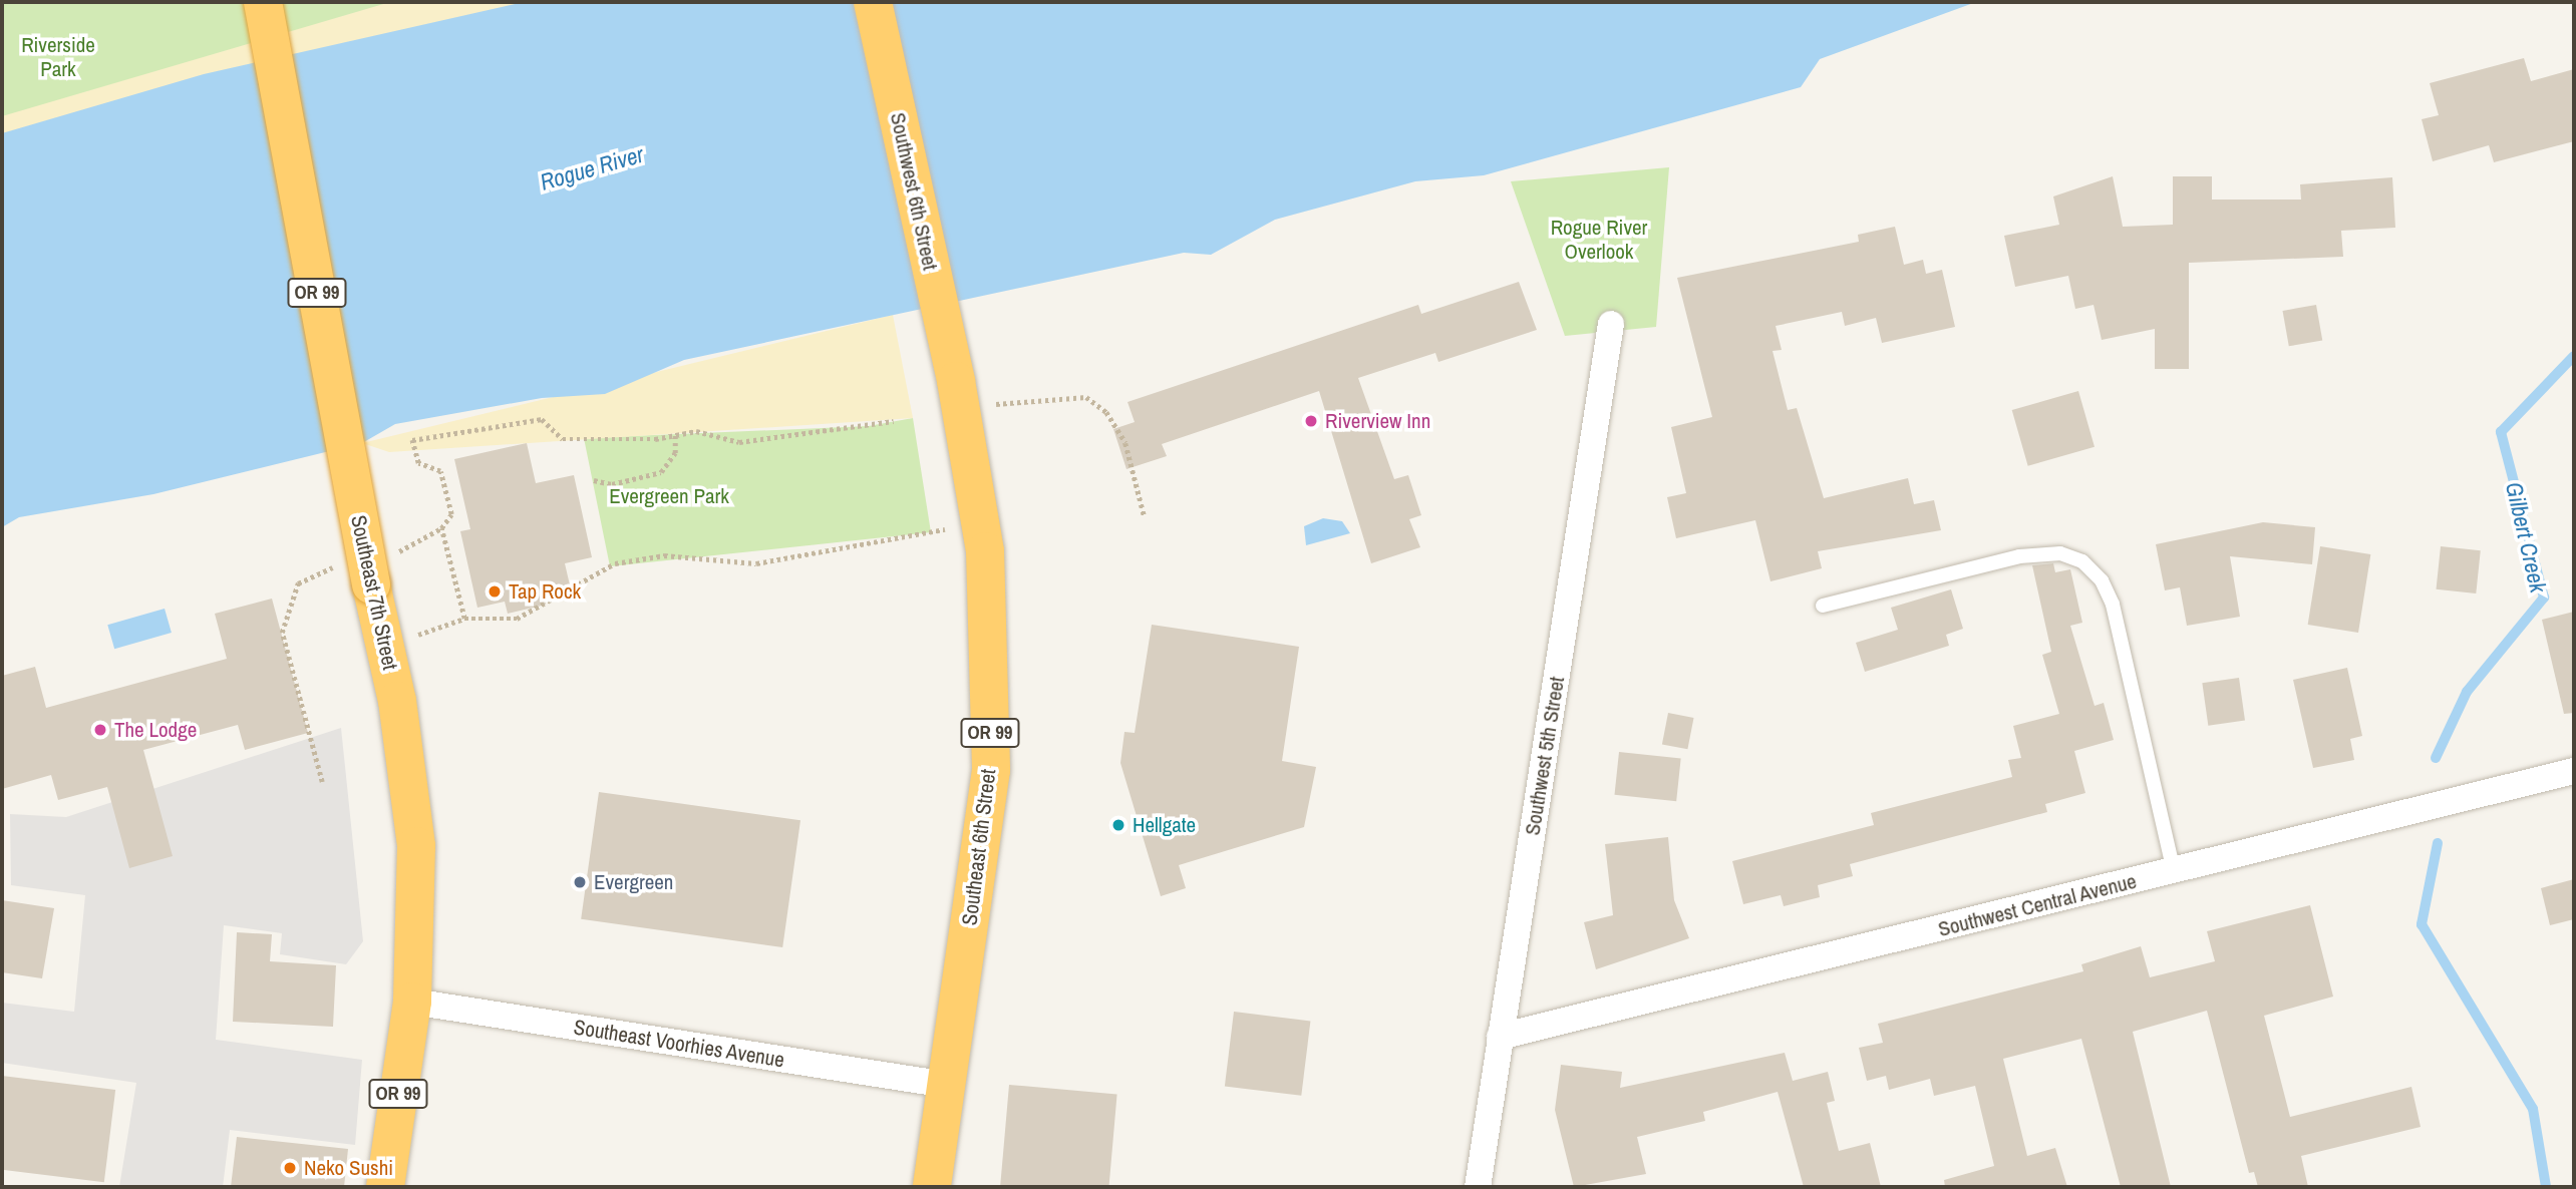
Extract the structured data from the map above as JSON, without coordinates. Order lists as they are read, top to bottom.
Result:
{
  "streets": {
    "highway": [
      "Southwest 6th Street",
      "OR 99",
      "Southeast 7th Street",
      "Southeast 6th Street"
    ],
    "street": ["Southwest 5th Street", "Southwest Central Avenue", "Southeast Voorhies Avenue"]
  },
  "crossings": [
    ["Southwest 6th Street", "Southeast 6th Street"],
    ["Southeast 7th Street", "Southeast Voorhies Avenue"],
    ["Southwest 5th Street", "Southwest Central Avenue"],
    ["Southeast 6th Street", "Southeast Voorhies Avenue"]
  ],
  "water": ["Rogue River", "Gilbert Creek"],
  "parks": ["Riverside Park", "Rogue River Overlook", "Evergreen Park"],
  "places": [
    "Riverview Inn",
    "Tap Rock",
    "The Lodge",
    "Hellgate",
    "Evergreen",
    "Neko Sushi"
  ]
}
